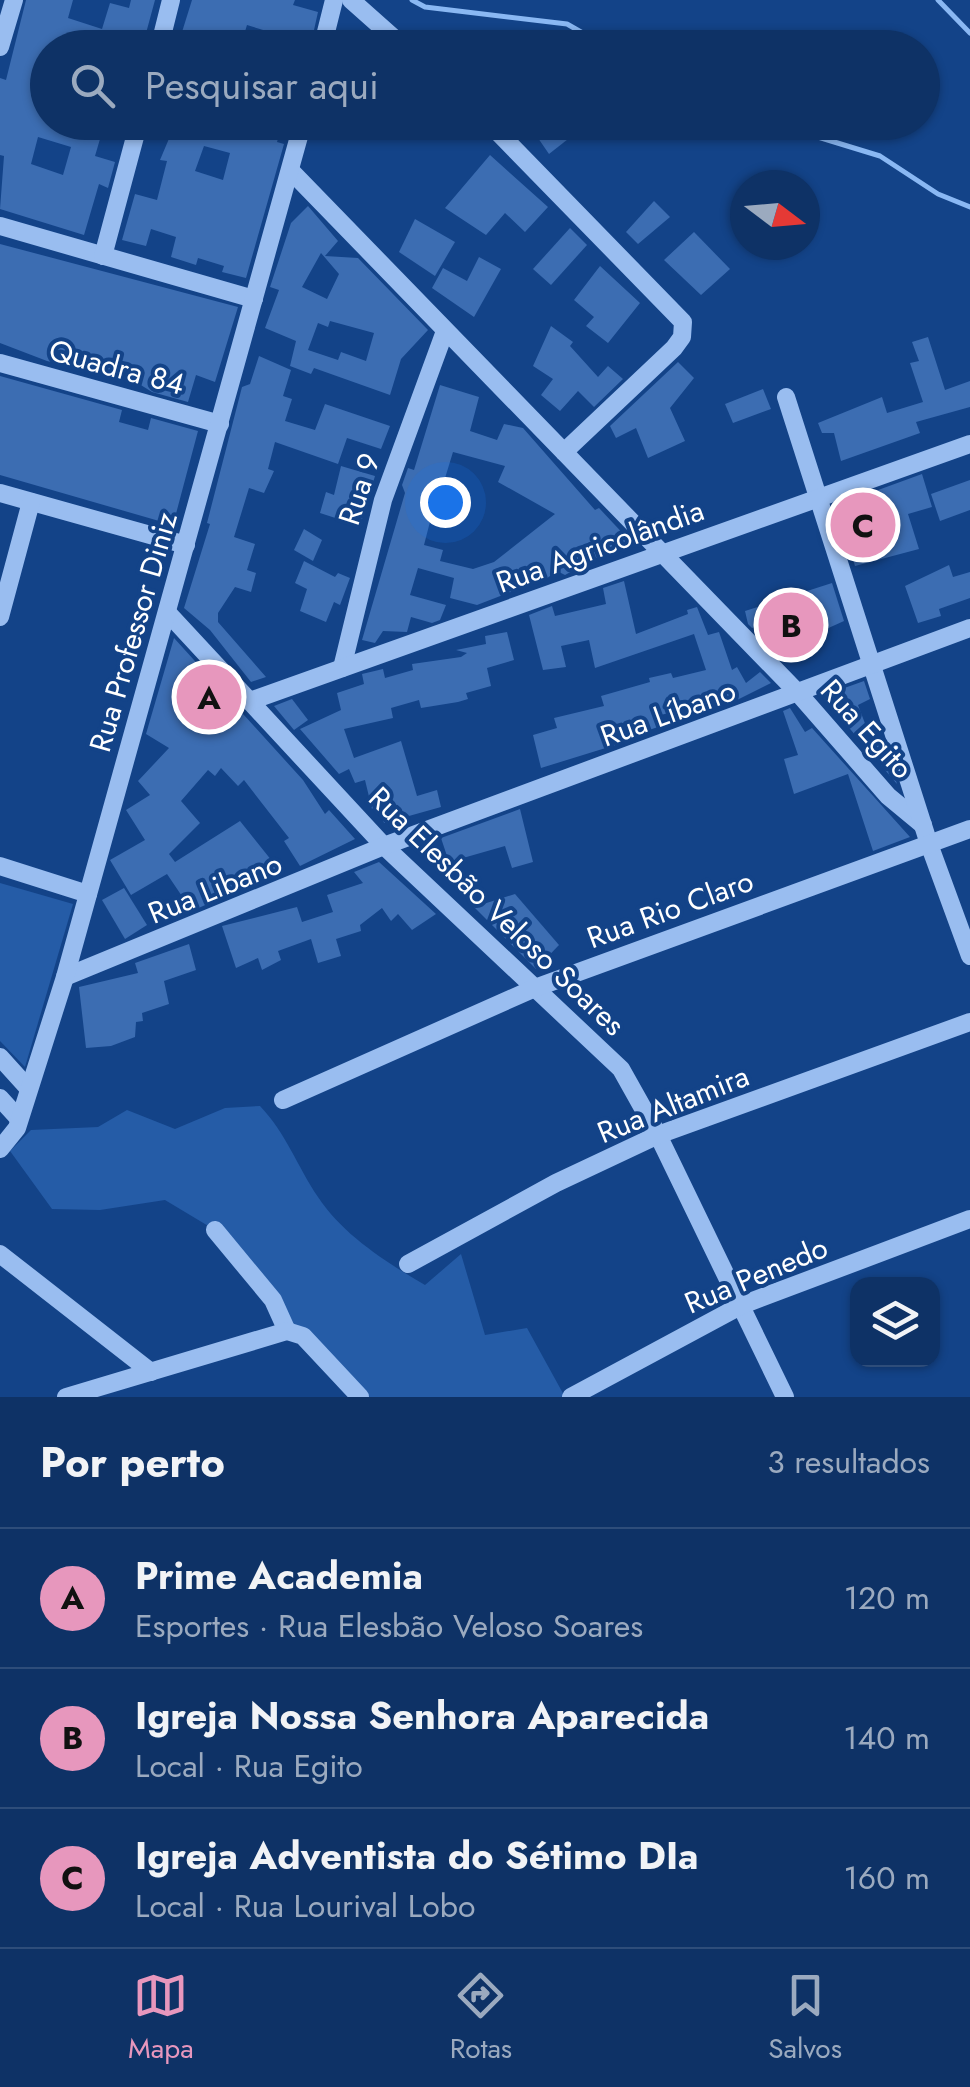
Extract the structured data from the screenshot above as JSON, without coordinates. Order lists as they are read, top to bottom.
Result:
{
  "streets": {
    "street": [
      "Quadra 84",
      "Rua 9",
      "Rua Agricolândia",
      "Rua Professor Diniz",
      "Rua Líbano",
      "Rua Egito",
      "Rua Libano",
      "Rua Rio Claro",
      "Rua Elesbão Veloso Soares",
      "Rua Altamira",
      "Rua Penedo"
    ]
  },
  "crossings": [
    ["Quadra 84", "Rua Professor Diniz"],
    ["Rua 9", "Rua Agricolândia"],
    ["Rua 9", "Rua Egito"],
    ["Rua Agricolândia", "Rua Egito"],
    ["Rua Agricolândia", "Rua Elesbão Veloso Soares"],
    ["Rua Professor Diniz", "Rua Egito"],
    ["Rua Professor Diniz", "Rua Libano"],
    ["Rua Professor Diniz", "Rua Elesbão Veloso Soares"],
    ["Rua Líbano", "Rua Egito"],
    ["Rua Líbano", "Rua Libano"],
    ["Rua Líbano", "Rua Elesbão Veloso Soares"],
    ["Rua Libano", "Rua Elesbão Veloso Soares"],
    ["Rua Rio Claro", "Rua Elesbão Veloso Soares"],
    ["Rua Elesbão Veloso Soares", "Rua Altamira"],
    ["Rua Elesbão Veloso Soares", "Rua Penedo"]
  ],
  "north": "right",
  "page": {
    "search": "Pesquisar aqui",
    "pins": ["C", "B", "A"],
    "heading": ["Por perto", "3 resultados"],
    "list": [
      {
        "mark": "A",
        "name": "Prime Academia",
        "note": "Esportes · Rua Elesbão Veloso Soares",
        "value": "120 m"
      },
      {
        "mark": "B",
        "name": "Igreja Nossa Senhora Aparecida",
        "note": "Local · Rua Egito",
        "value": "140 m"
      },
      {
        "mark": "C",
        "name": "Igreja Adventista do Sétimo DIa",
        "note": "Local · Rua Lourival Lobo",
        "value": "160 m"
      }
    ],
    "nav": ["Mapa", "Rotas", "Salvos"]
  }
}
